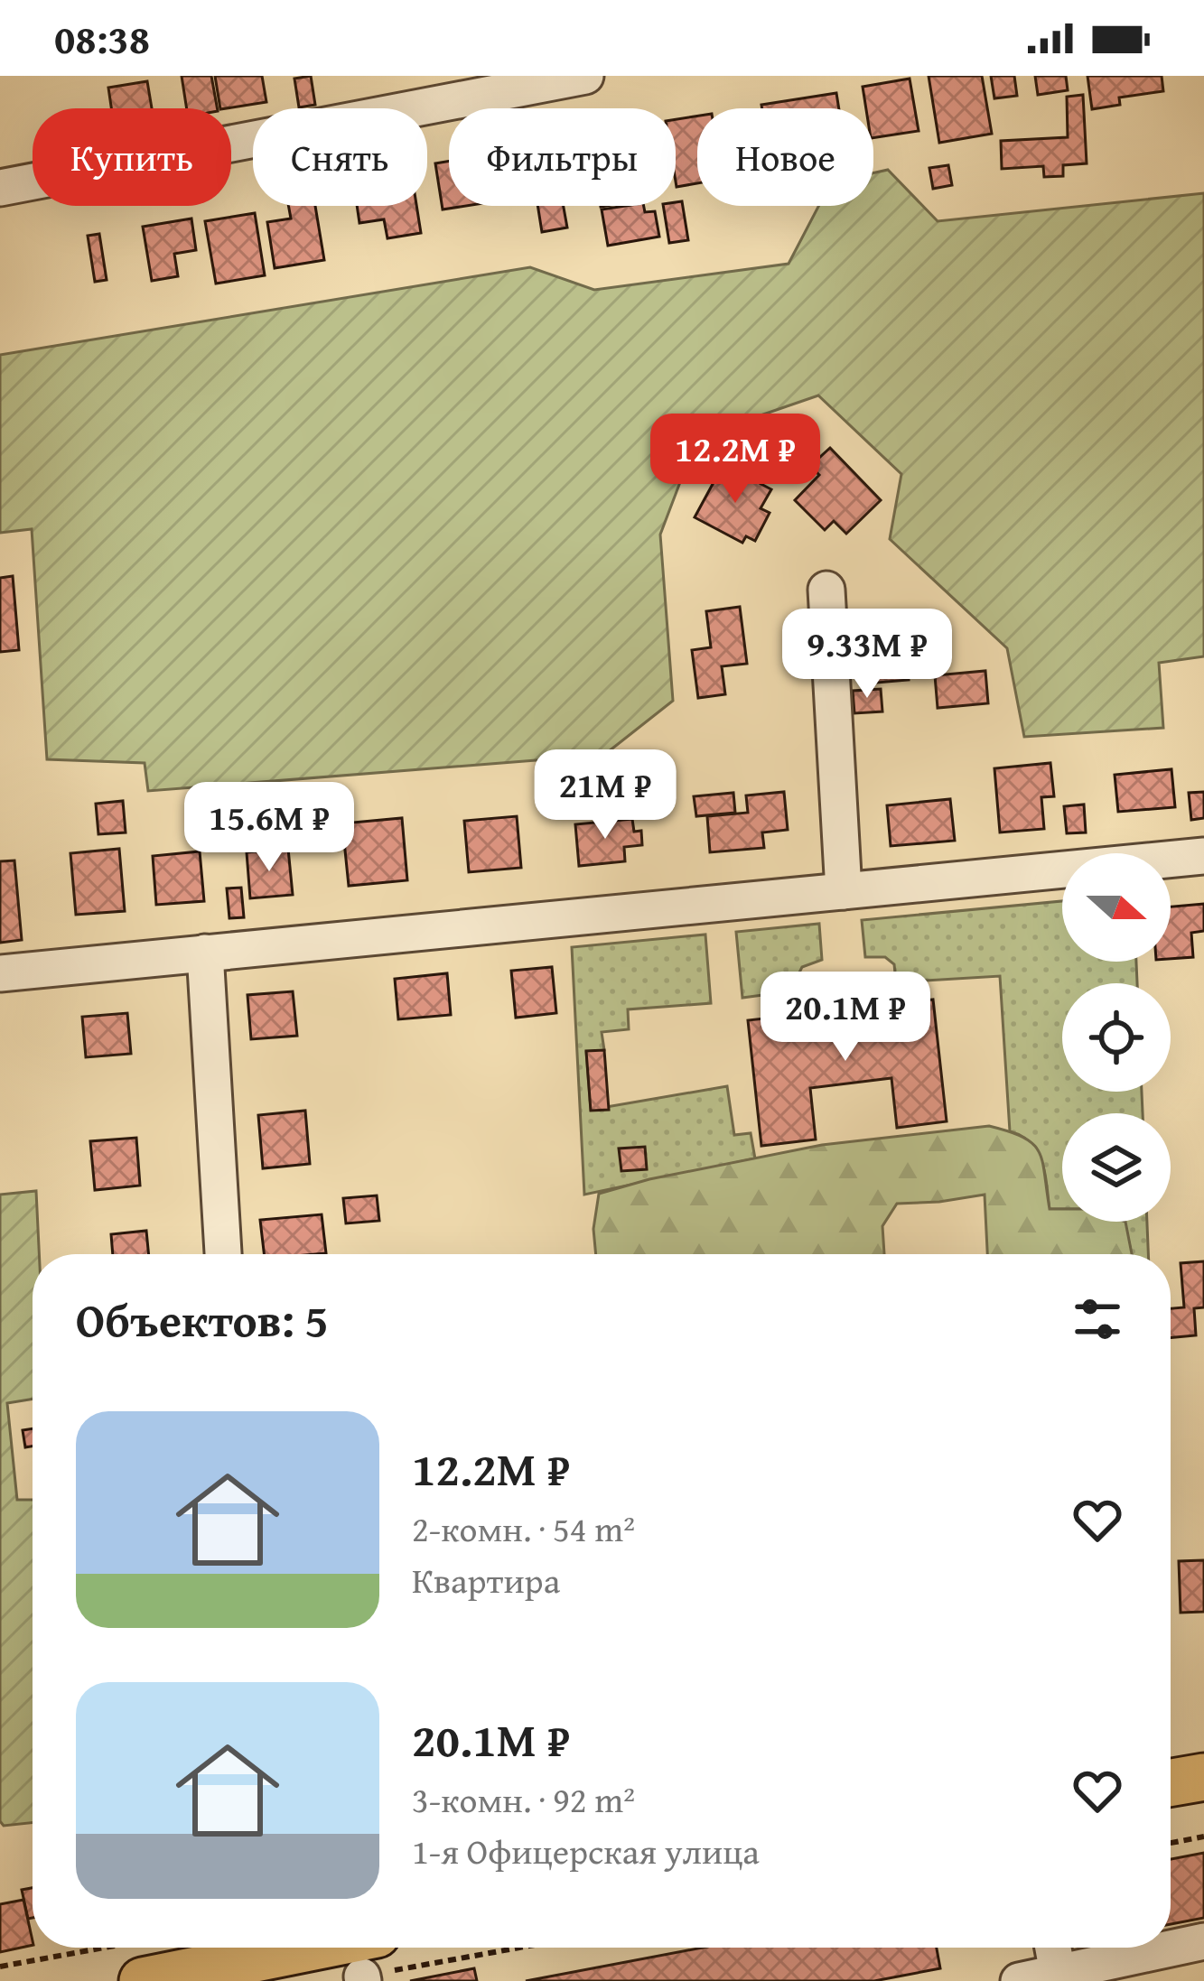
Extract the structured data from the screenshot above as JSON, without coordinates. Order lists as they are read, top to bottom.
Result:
{
  "north": "right",
  "page": {
    "status": "08:38",
    "chip": [
      "Купить",
      "Снять",
      "Фильтры",
      "Новое"
    ],
    "price": [
      "12.2M ₽",
      "9.33M ₽",
      "21M ₽",
      "15.6M ₽",
      "20.1M ₽"
    ],
    "heading": "Объектов: 5",
    "list": [
      {
        "name": "12.2M ₽",
        "note": "2-комн. · 54 m² · Квартира"
      },
      {
        "name": "20.1M ₽",
        "note": "3-комн. · 92 m² · 1-я Офицерская улица"
      }
    ]
  }
}
